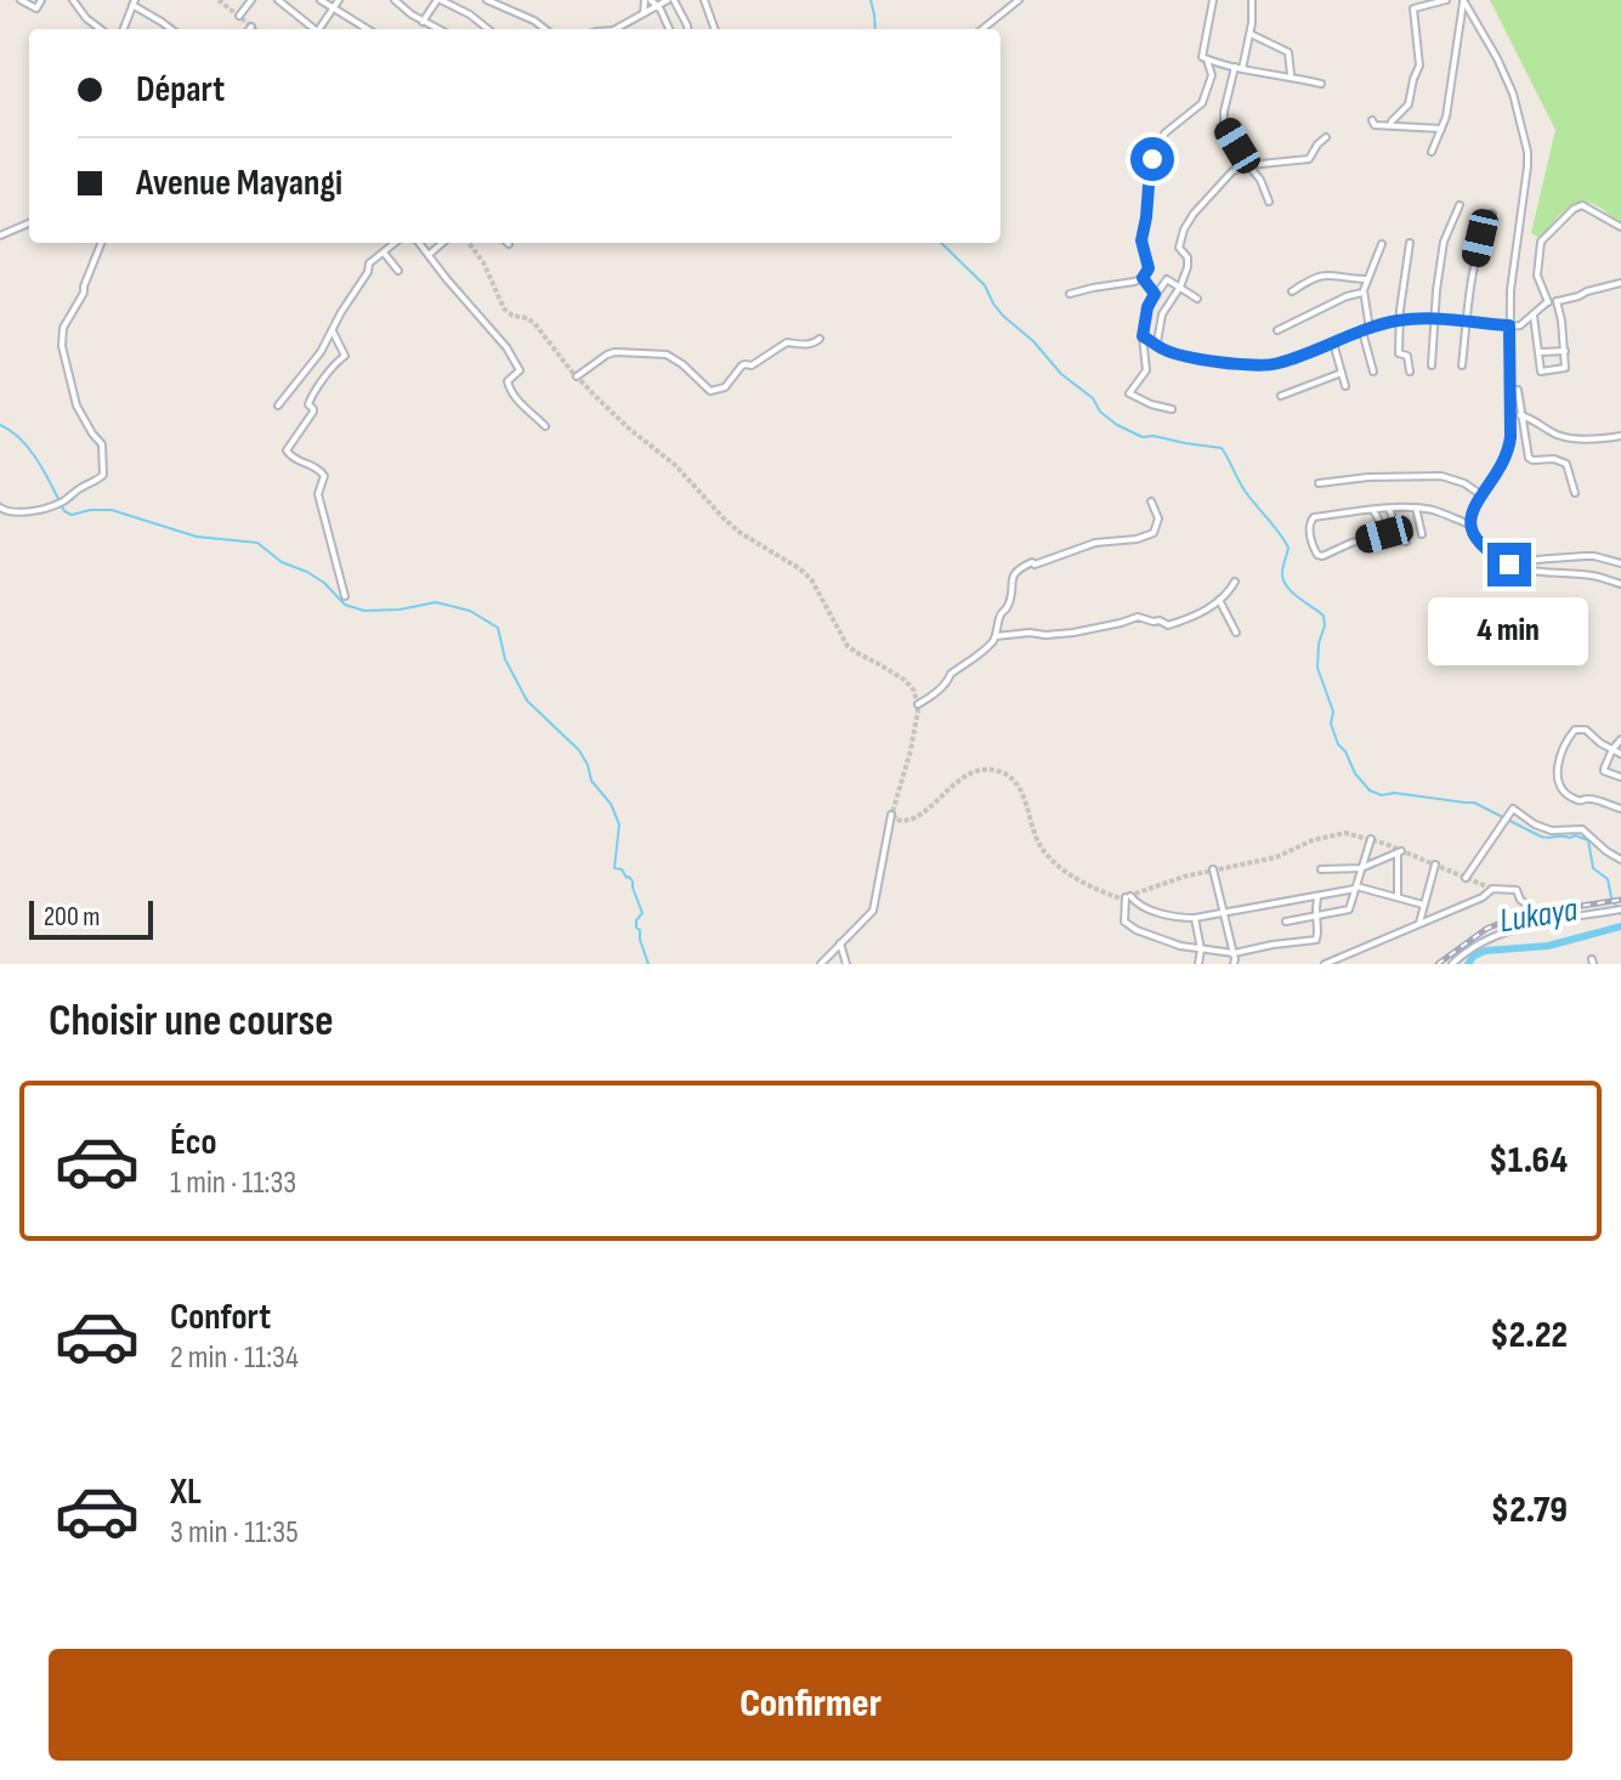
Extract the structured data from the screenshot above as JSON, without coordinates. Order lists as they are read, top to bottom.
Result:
{
  "water": ["Lukaya"],
  "scale_bar": "200 m",
  "page": {
    "banner": ["Départ", "Avenue Mayangi"],
    "bubble": "4 min",
    "scale": "200 m",
    "heading": "Choisir une course",
    "list": [
      {
        "name": "Éco",
        "note": "1 min · 11:33",
        "value": "$1.64"
      },
      {
        "name": "Confort",
        "note": "2 min · 11:34",
        "value": "$2.22"
      },
      {
        "name": "XL",
        "note": "3 min · 11:35",
        "value": "$2.79"
      }
    ],
    "buttons": "Confirmer"
  }
}
